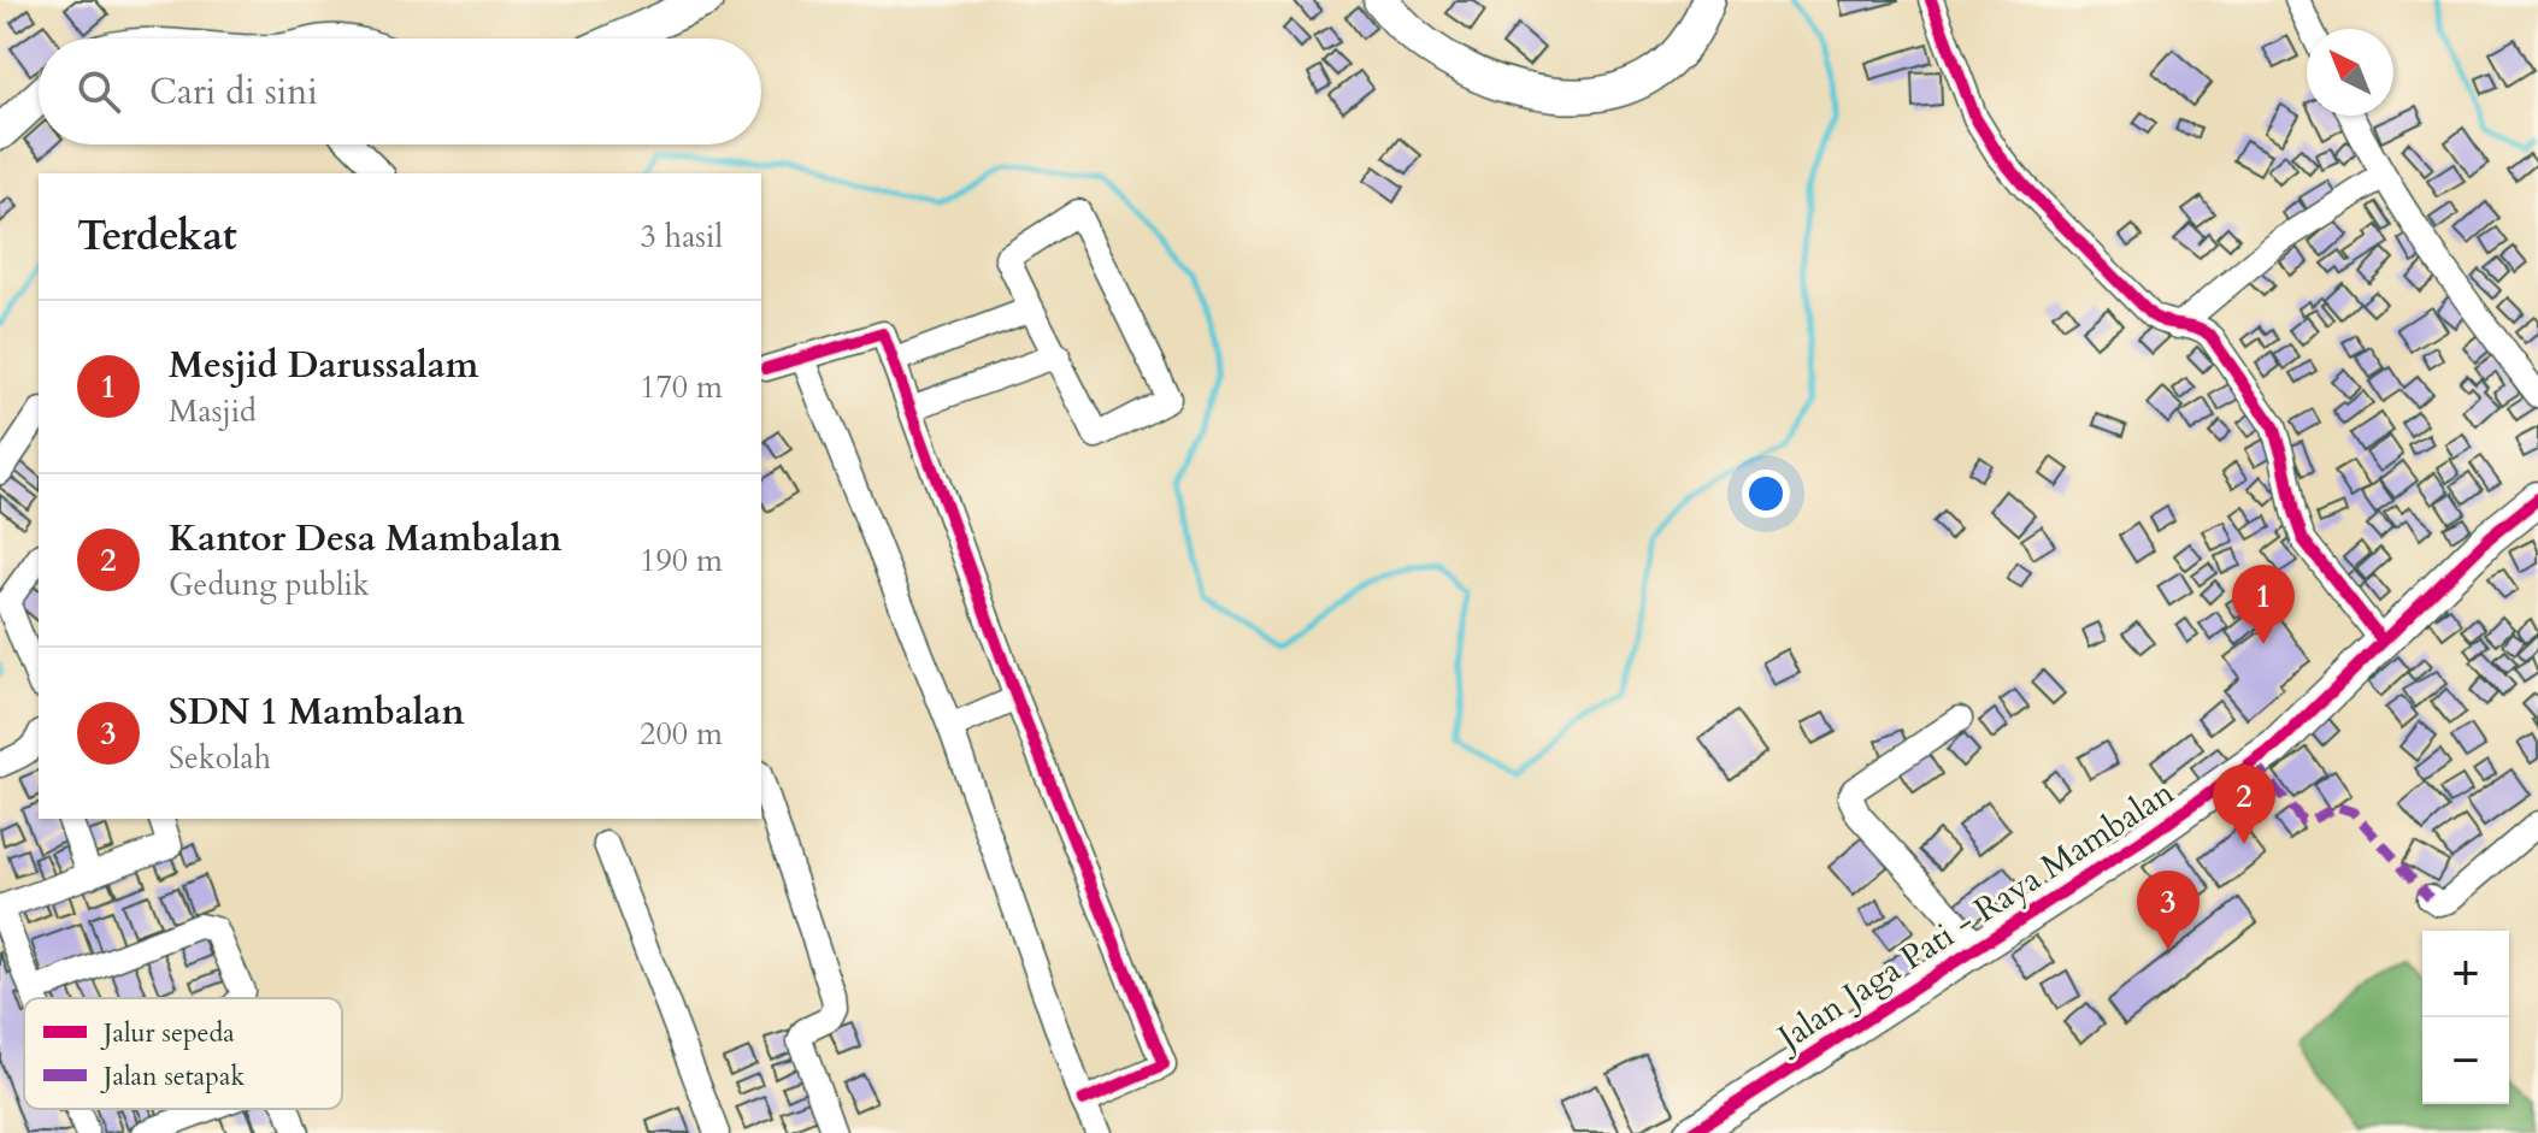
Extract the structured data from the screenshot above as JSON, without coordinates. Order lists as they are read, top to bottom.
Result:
{
  "streets": {
    "street": ["Jalan Jaga Pati - Raya Mambalan"]
  },
  "legend": ["Jalur sepeda", "Jalan setapak"],
  "north": "top left",
  "page": {
    "search": "Cari di sini",
    "heading": ["Terdekat", "3 hasil"],
    "list": [
      {
        "mark": "1",
        "name": "Mesjid Darussalam",
        "note": "Masjid",
        "value": "170 m"
      },
      {
        "mark": "2",
        "name": "Kantor Desa Mambalan",
        "note": "Gedung publik",
        "value": "190 m"
      },
      {
        "mark": "3",
        "name": "SDN 1 Mambalan",
        "note": "Sekolah",
        "value": "200 m"
      }
    ],
    "pins": ["1", "2", "3"],
    "map_buttons": ["+", "−"]
  }
}
